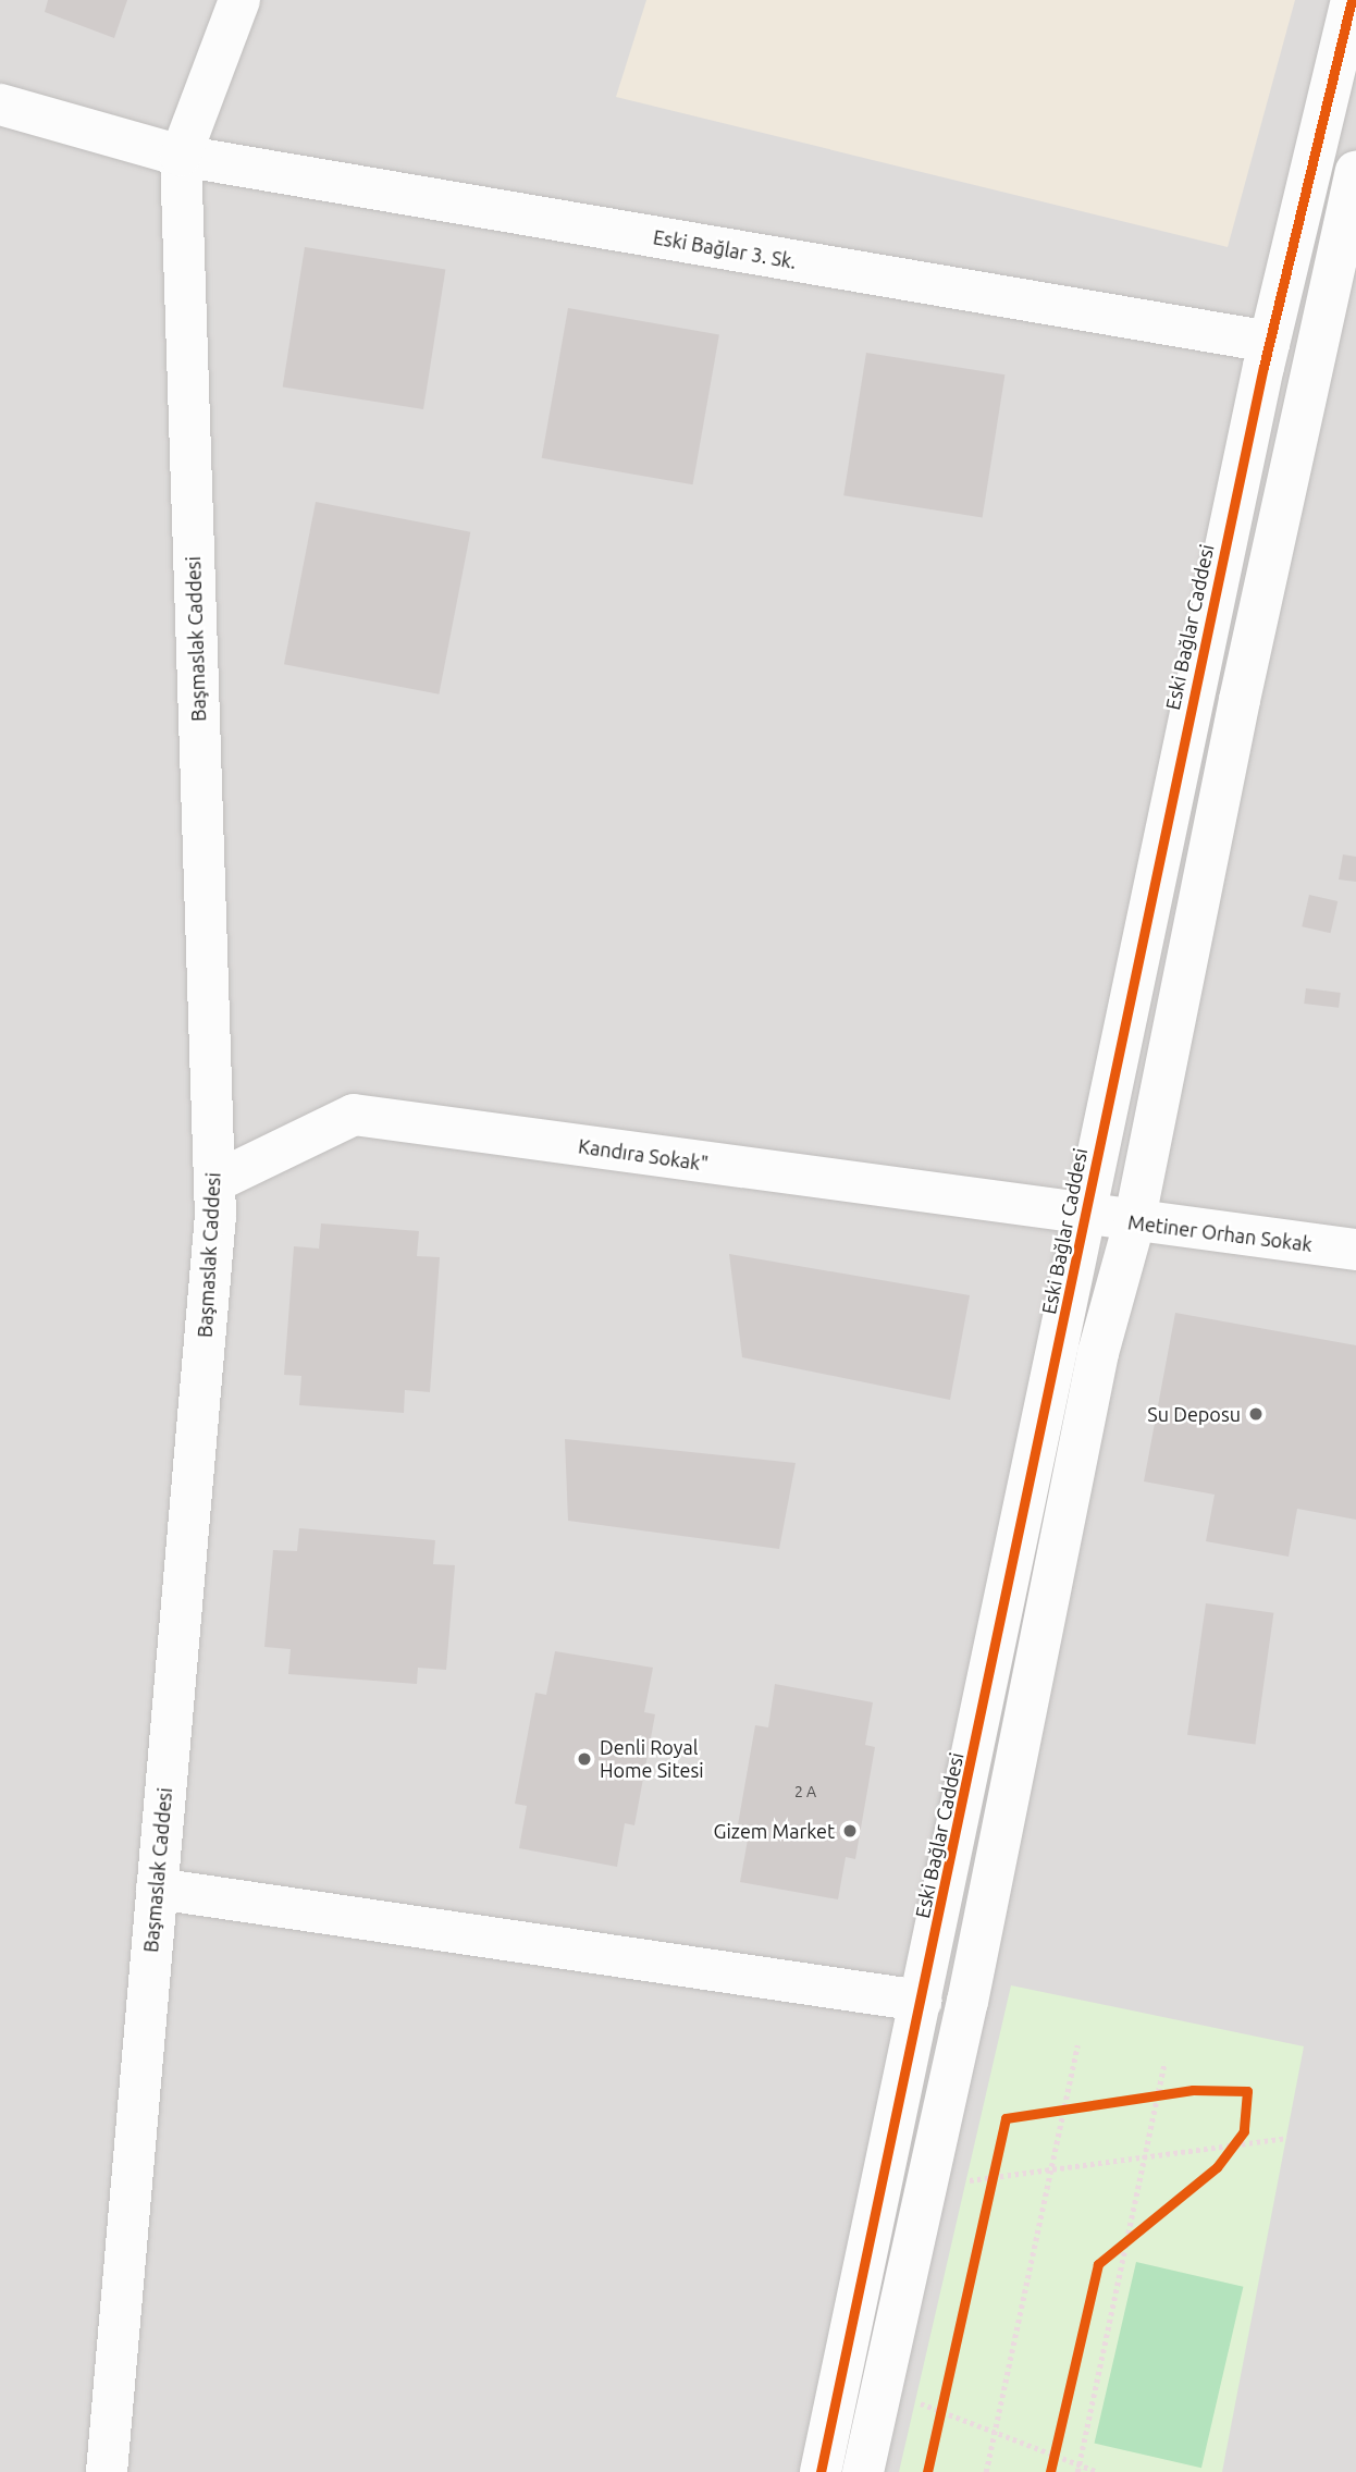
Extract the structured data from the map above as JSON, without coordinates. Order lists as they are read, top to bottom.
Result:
{
  "streets": {
    "street": [
      "Eski Bağlar 3. Sk.",
      "Eski Bağlar Caddesi",
      "Başmaslak Caddesi",
      "Kandıra Sokak\"",
      "Metiner Orhan Sokak"
    ]
  },
  "crossings": [
    ["Eski Bağlar 3. Sk.", "Eski Bağlar Caddesi"],
    ["Eski Bağlar 3. Sk.", "Başmaslak Caddesi"],
    ["Eski Bağlar Caddesi", "Kandıra Sokak\""],
    ["Eski Bağlar Caddesi", "Metiner Orhan Sokak"],
    ["Başmaslak Caddesi", "Kandıra Sokak\""],
    ["Kandıra Sokak\"", "Metiner Orhan Sokak"]
  ],
  "places": ["Su Deposu", "Denli Royal Home Sitesi", "Gizem Market"],
  "house_numbers": ["2 A"]
}
